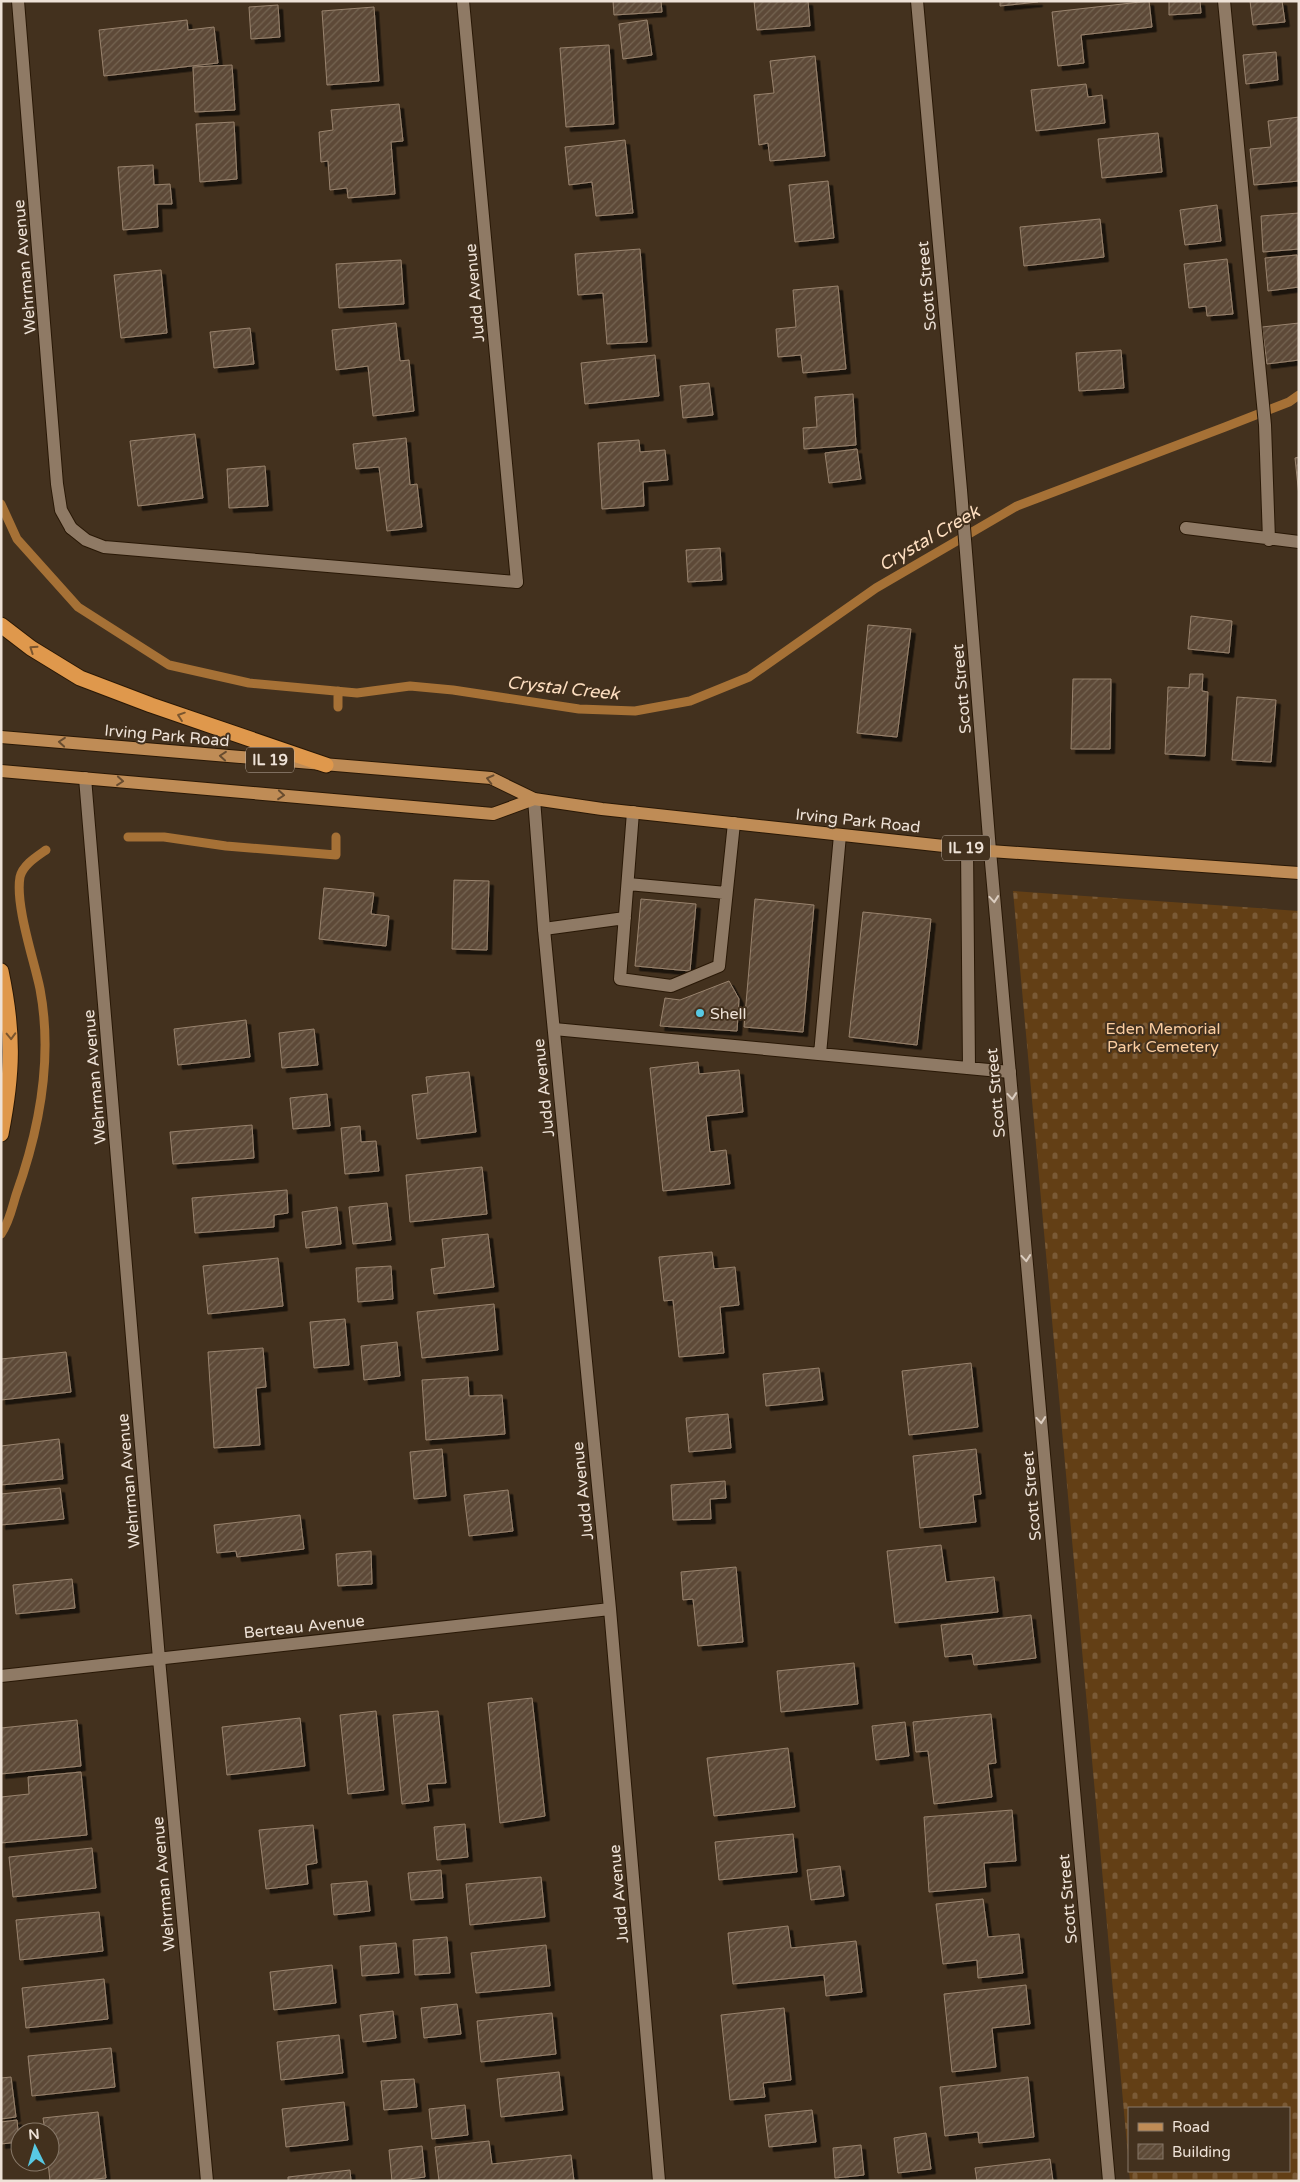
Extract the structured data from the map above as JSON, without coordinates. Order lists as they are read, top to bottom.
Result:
{
  "streets": {
    "main road": ["Irving Park Road", "IL 19"],
    "street": [
      "Wehrman Avenue",
      "Scott Street",
      "Judd Avenue",
      "Berteau Avenue"
    ]
  },
  "crossings": [
    ["Wehrman Avenue", "Judd Avenue"],
    ["Wehrman Avenue", "Irving Park Road"],
    ["Wehrman Avenue", "Berteau Avenue"],
    ["Scott Street", "Irving Park Road"],
    ["Judd Avenue", "Irving Park Road"],
    ["Judd Avenue", "Berteau Avenue"]
  ],
  "one_way": ["Scott Street"],
  "water": ["Crystal Creek"],
  "parks": ["Eden Memorial Park Cemetery"],
  "places": ["Shell"],
  "legend": ["Road", "Building"],
  "north": "top"
}
